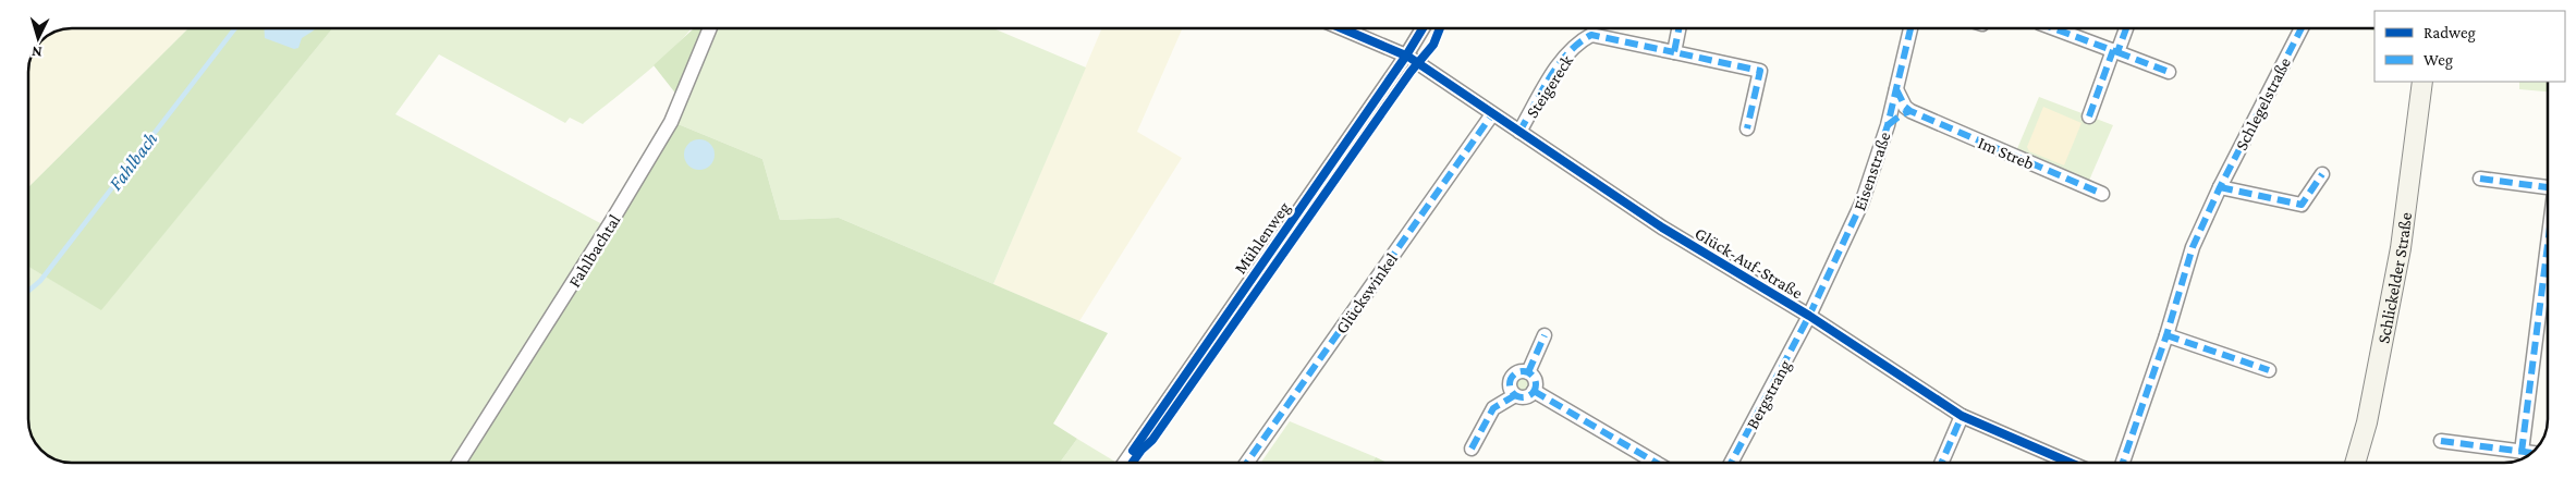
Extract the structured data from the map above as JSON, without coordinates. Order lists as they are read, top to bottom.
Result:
{
  "streets": {
    "main road": ["Schlickelder Straße"],
    "street": [
      "Steigereck",
      "Schlegelstraße",
      "Im Streb",
      "Eisenstraße",
      "Mühlenweg",
      "Fahlbachtal",
      "Glück-Auf-Straße",
      "Glückswinkel",
      "Bergstrang"
    ]
  },
  "crossings": [
    ["Steigereck", "Glück-Auf-Straße"],
    ["Eisenstraße", "Glück-Auf-Straße"],
    ["Eisenstraße", "Bergstrang"],
    ["Mühlenweg", "Glück-Auf-Straße"],
    ["Glück-Auf-Straße", "Glückswinkel"],
    ["Glück-Auf-Straße", "Bergstrang"]
  ],
  "water": ["Fahlbach"],
  "legend": ["Radweg", "Weg"],
  "north": "bottom"
}
